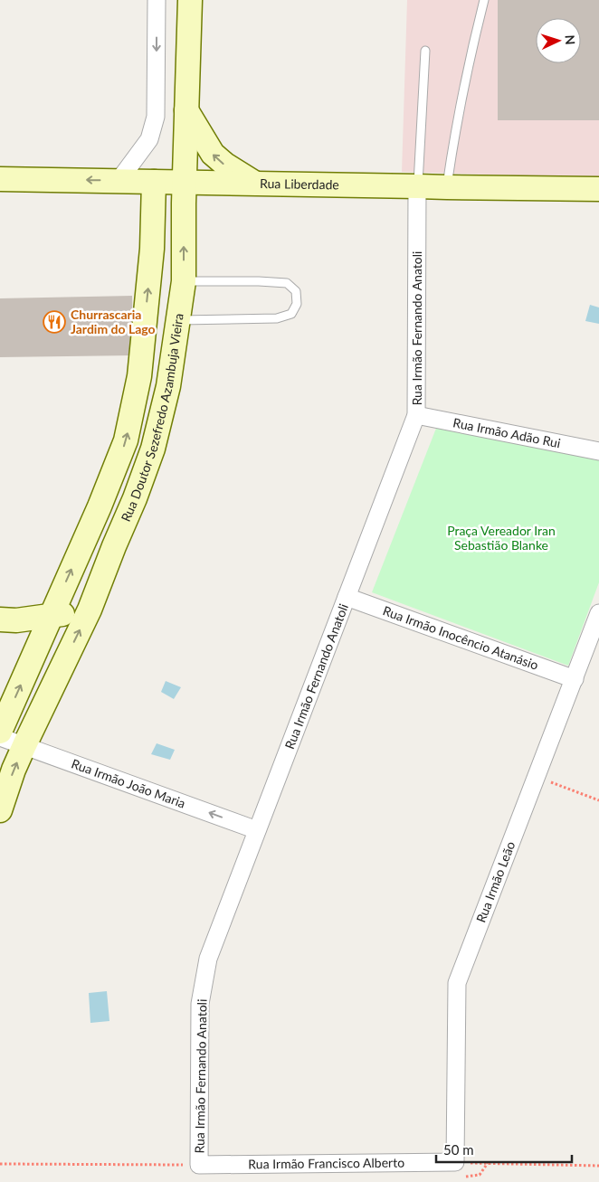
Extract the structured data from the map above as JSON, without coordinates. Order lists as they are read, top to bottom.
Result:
{
  "streets": {
    "main road": ["Rua Liberdade", "Rua Doutor Sezefredo Azambuja Vieira"],
    "street": [
      "Rua Irmão Fernando Anatoli",
      "Rua Irmão Adão Rui",
      "Rua Irmão Inocêncio Atanásio",
      "Rua Irmão João Maria",
      "Rua Irmão Leão",
      "Rua Irmão Francisco Alberto"
    ]
  },
  "crossings": [
    ["Rua Liberdade", "Rua Irmão Fernando Anatoli"],
    ["Rua Liberdade", "Rua Doutor Sezefredo Azambuja Vieira"],
    ["Rua Irmão Fernando Anatoli", "Rua Irmão Adão Rui"],
    ["Rua Irmão Fernando Anatoli", "Rua Irmão Inocêncio Atanásio"],
    ["Rua Irmão Fernando Anatoli", "Rua Irmão João Maria"],
    ["Rua Irmão Fernando Anatoli", "Rua Irmão Francisco Alberto"],
    ["Rua Doutor Sezefredo Azambuja Vieira", "Rua Irmão João Maria"],
    ["Rua Irmão Inocêncio Atanásio", "Rua Irmão Leão"],
    ["Rua Irmão Leão", "Rua Irmão Francisco Alberto"]
  ],
  "one_way": ["Rua Irmão João Maria"],
  "parks": ["Praça Vereador Iran Sebastião Blanke"],
  "places": {
    "restaurant": ["Churrascaria Jardim do Lago"]
  },
  "scale_bar": "50 m",
  "north": "right"
}
